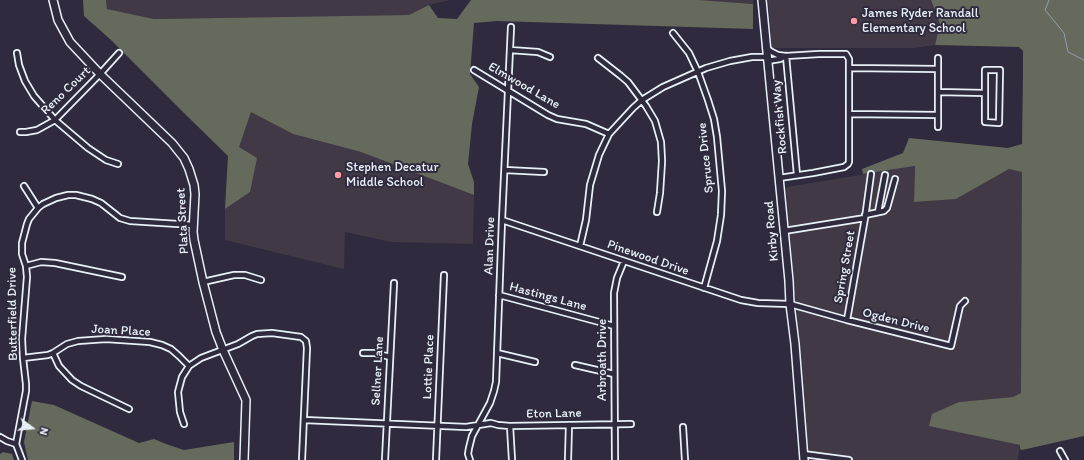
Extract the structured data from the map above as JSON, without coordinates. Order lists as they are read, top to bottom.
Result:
{
  "streets": {
    "street": [
      "Elmwood Lane",
      "Reno Court",
      "Rockfish Way",
      "Spruce Drive",
      "Plata Street",
      "Kirby Road",
      "Alan Drive",
      "Pinewood Drive",
      "Spring Street",
      "Hastings Lane",
      "Butterfield Drive",
      "Ogden Drive",
      "Joan Place",
      "Arbroath Drive",
      "Lottie Place",
      "Sellner Lane",
      "Eton Lane"
    ]
  },
  "crossings": [
    ["Elmwood Lane", "Alan Drive"],
    ["Reno Court", "Plata Street"],
    ["Spruce Drive", "Pinewood Drive"],
    ["Plata Street", "Butterfield Drive"],
    ["Kirby Road", "Pinewood Drive"],
    ["Kirby Road", "Ogden Drive"],
    ["Alan Drive", "Pinewood Drive"],
    ["Alan Drive", "Hastings Lane"],
    ["Alan Drive", "Eton Lane"],
    ["Pinewood Drive", "Ogden Drive"],
    ["Pinewood Drive", "Arbroath Drive"],
    ["Spring Street", "Ogden Drive"],
    ["Hastings Lane", "Arbroath Drive"],
    ["Butterfield Drive", "Joan Place"],
    ["Arbroath Drive", "Eton Lane"],
    ["Lottie Place", "Eton Lane"],
    ["Sellner Lane", "Eton Lane"]
  ],
  "places": ["James Ryder Randall Elementary School", "Stephen Decatur Middle School"],
  "north": "right"
}
